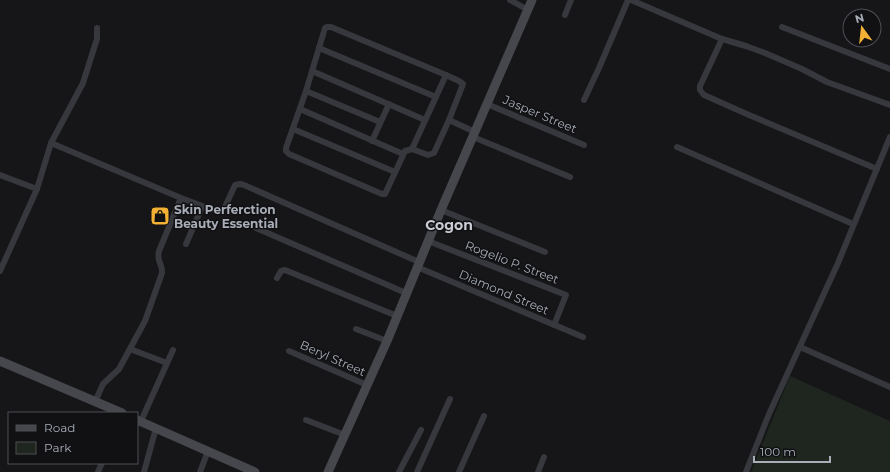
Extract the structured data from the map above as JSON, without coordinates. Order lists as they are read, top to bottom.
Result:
{
  "streets": {
    "street": [
      "Jasper Street",
      "Rogelio P. Street",
      "Diamond Street",
      "Beryl Street"
    ]
  },
  "crossings": [
    ["Rogelio P. Street", "Diamond Street"]
  ],
  "districts": ["Cogon"],
  "places": {
    "shop": ["Skin Perferction Beauty Essential"]
  },
  "legend": ["Road", "Park"],
  "scale_bar": "100 m",
  "north": "top"
}
